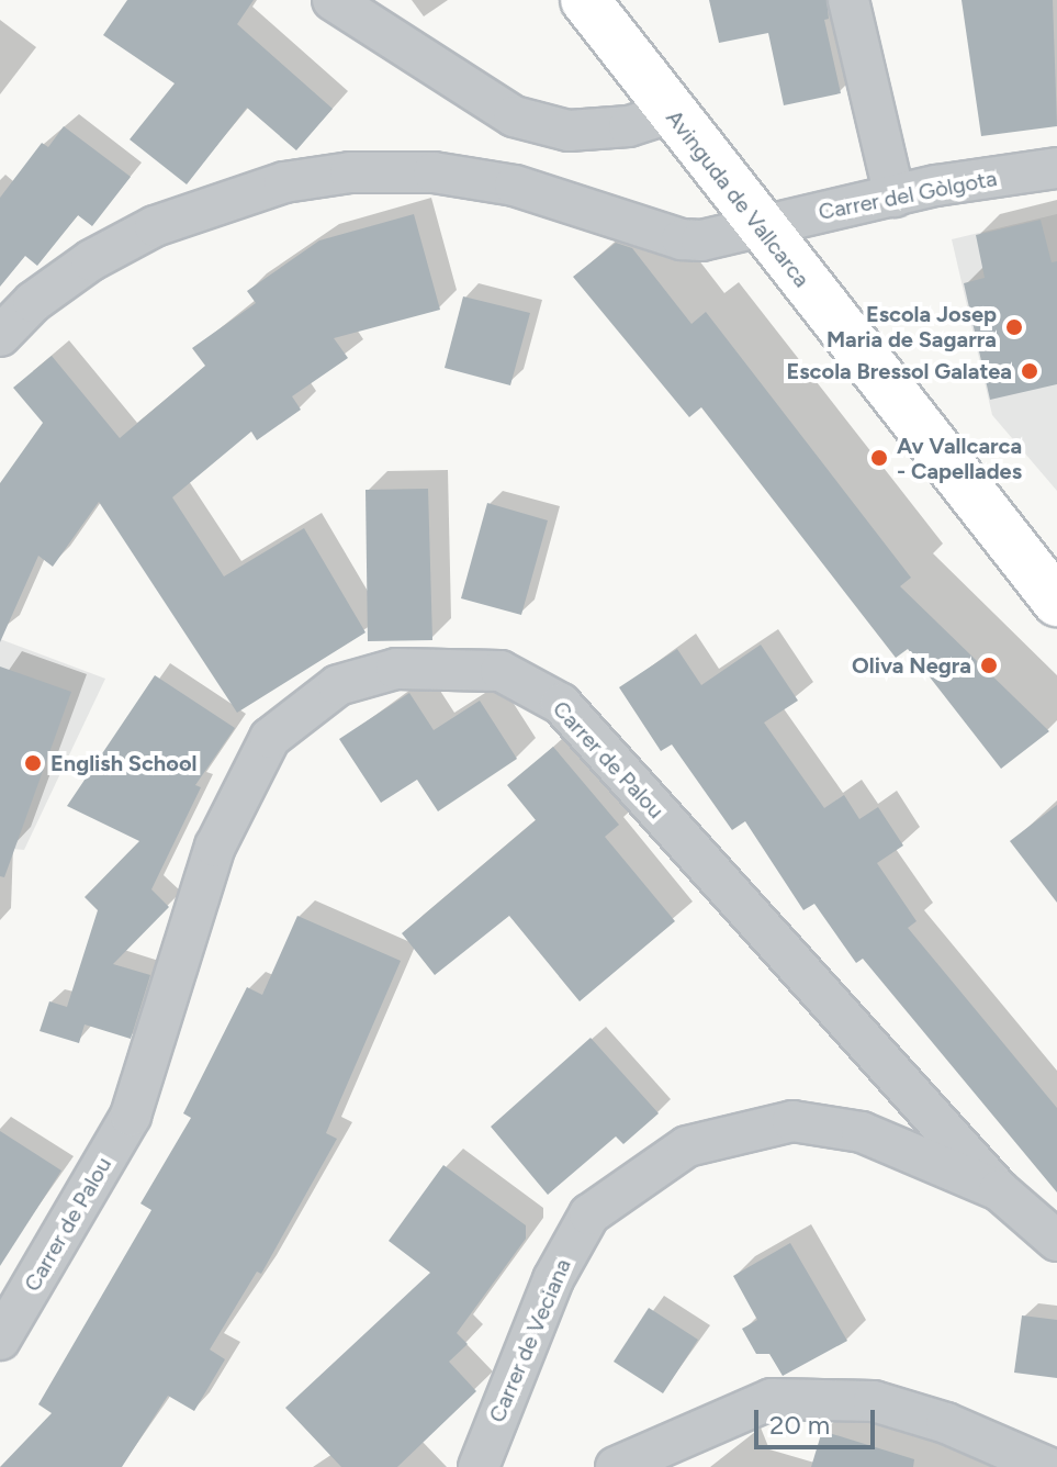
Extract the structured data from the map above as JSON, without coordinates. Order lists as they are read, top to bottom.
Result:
{
  "streets": {
    "main road": ["Avinguda de Vallcarca"],
    "street": ["Carrer del Gòlgota", "Carrer de Palou", "Carrer de Veciana"]
  },
  "crossings": [
    ["Carrer del Gòlgota", "Avinguda de Vallcarca"],
    ["Carrer de Palou", "Carrer de Veciana"]
  ],
  "places": [
    "Escola Josep Maria de Sagarra",
    "Escola Bressol Galatea",
    "Av Vallcarca - Capellades",
    "Oliva Negra",
    "English School"
  ],
  "scale_bar": "20 m"
}
